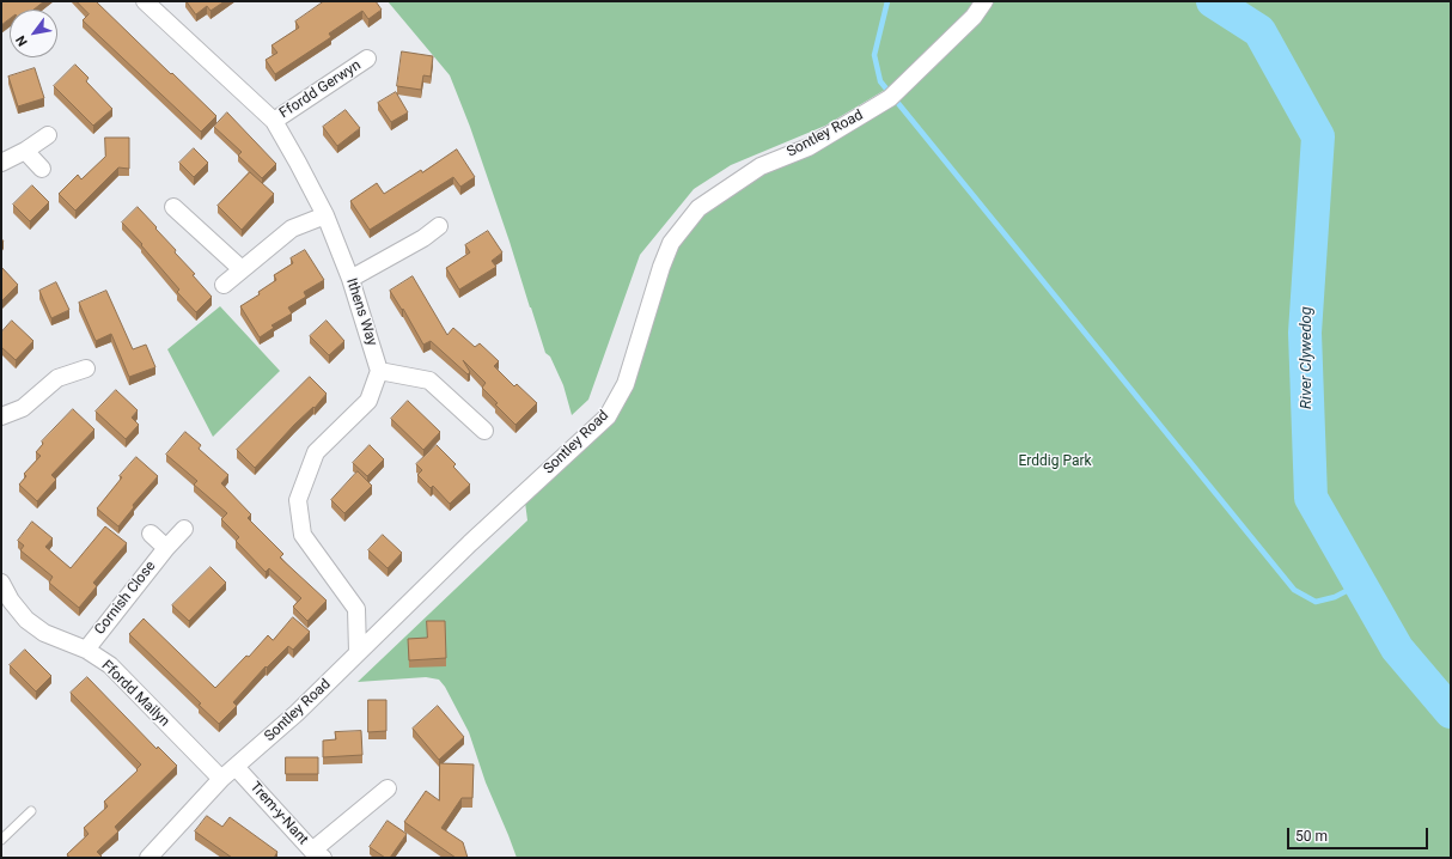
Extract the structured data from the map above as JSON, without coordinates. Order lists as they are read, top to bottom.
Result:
{
  "streets": {
    "street": [
      "Ffordd Gerwyn",
      "Sontley Road",
      "Ithens Way",
      "Cornish Close",
      "Ffordd Mailyn",
      "Trem-y-Nant"
    ]
  },
  "crossings": [
    ["Ffordd Gerwyn", "Ithens Way"],
    ["Sontley Road", "Ffordd Mailyn"],
    ["Sontley Road", "Trem-y-Nant"],
    ["Cornish Close", "Ffordd Mailyn"]
  ],
  "water": ["River Clywedog"],
  "parks": ["Erddig Park"],
  "scale_bar": "50 m",
  "north": "bottom left"
}
